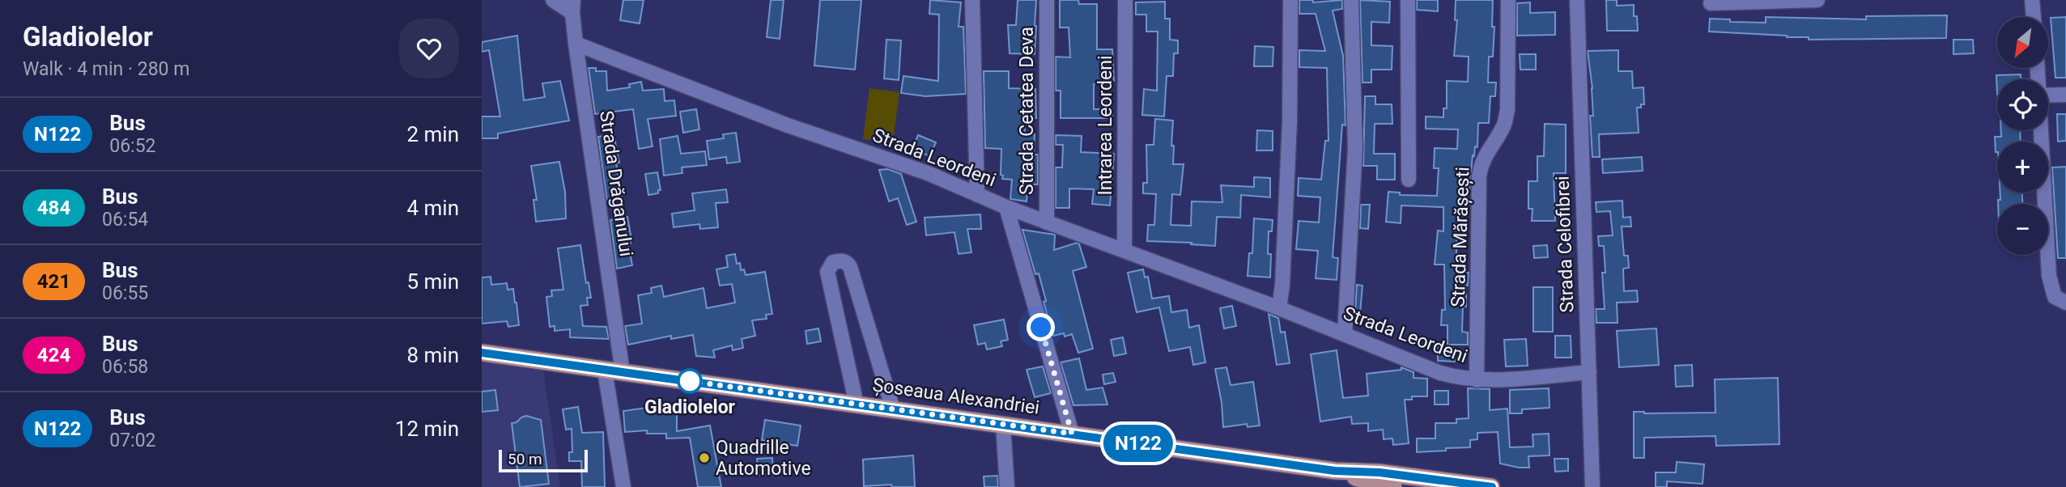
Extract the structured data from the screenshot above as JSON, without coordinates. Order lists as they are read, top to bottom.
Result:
{
  "streets": {
    "main road": ["Șoseaua Alexandriei"],
    "street": [
      "Strada Cetatea Deva",
      "Intrarea Leordeni",
      "Strada Leordeni",
      "Strada Drăganului",
      "Strada Mărășești",
      "Strada Celofibrei"
    ]
  },
  "crossings": [
    ["Strada Cetatea Deva", "Strada Leordeni"],
    ["Intrarea Leordeni", "Strada Leordeni"],
    ["Strada Leordeni", "Strada Drăganului"],
    ["Strada Leordeni", "Strada Mărășești"],
    ["Strada Leordeni", "Strada Celofibrei"],
    ["Strada Drăganului", "Șoseaua Alexandriei"]
  ],
  "places": ["Gladiolelor", "Quadrille Automotive"],
  "lines": ["bus line N122"],
  "scale_bar": "50 m",
  "north": "bottom left",
  "page": {
    "heading": ["Gladiolelor", "Walk · 4 min · 280 m"],
    "on_map": "N122",
    "map_buttons": ["+", "−"],
    "list": [
      {
        "mark": "N122",
        "name": "Bus",
        "note": "06:52",
        "value": "2 min"
      },
      {
        "mark": "484",
        "name": "Bus",
        "note": "06:54",
        "value": "4 min"
      },
      {
        "mark": "421",
        "name": "Bus",
        "note": "06:55",
        "value": "5 min"
      },
      {
        "mark": "424",
        "name": "Bus",
        "note": "06:58",
        "value": "8 min"
      },
      {
        "mark": "N122",
        "name": "Bus",
        "note": "07:02",
        "value": "12 min"
      }
    ],
    "scale": "50 m"
  }
}
